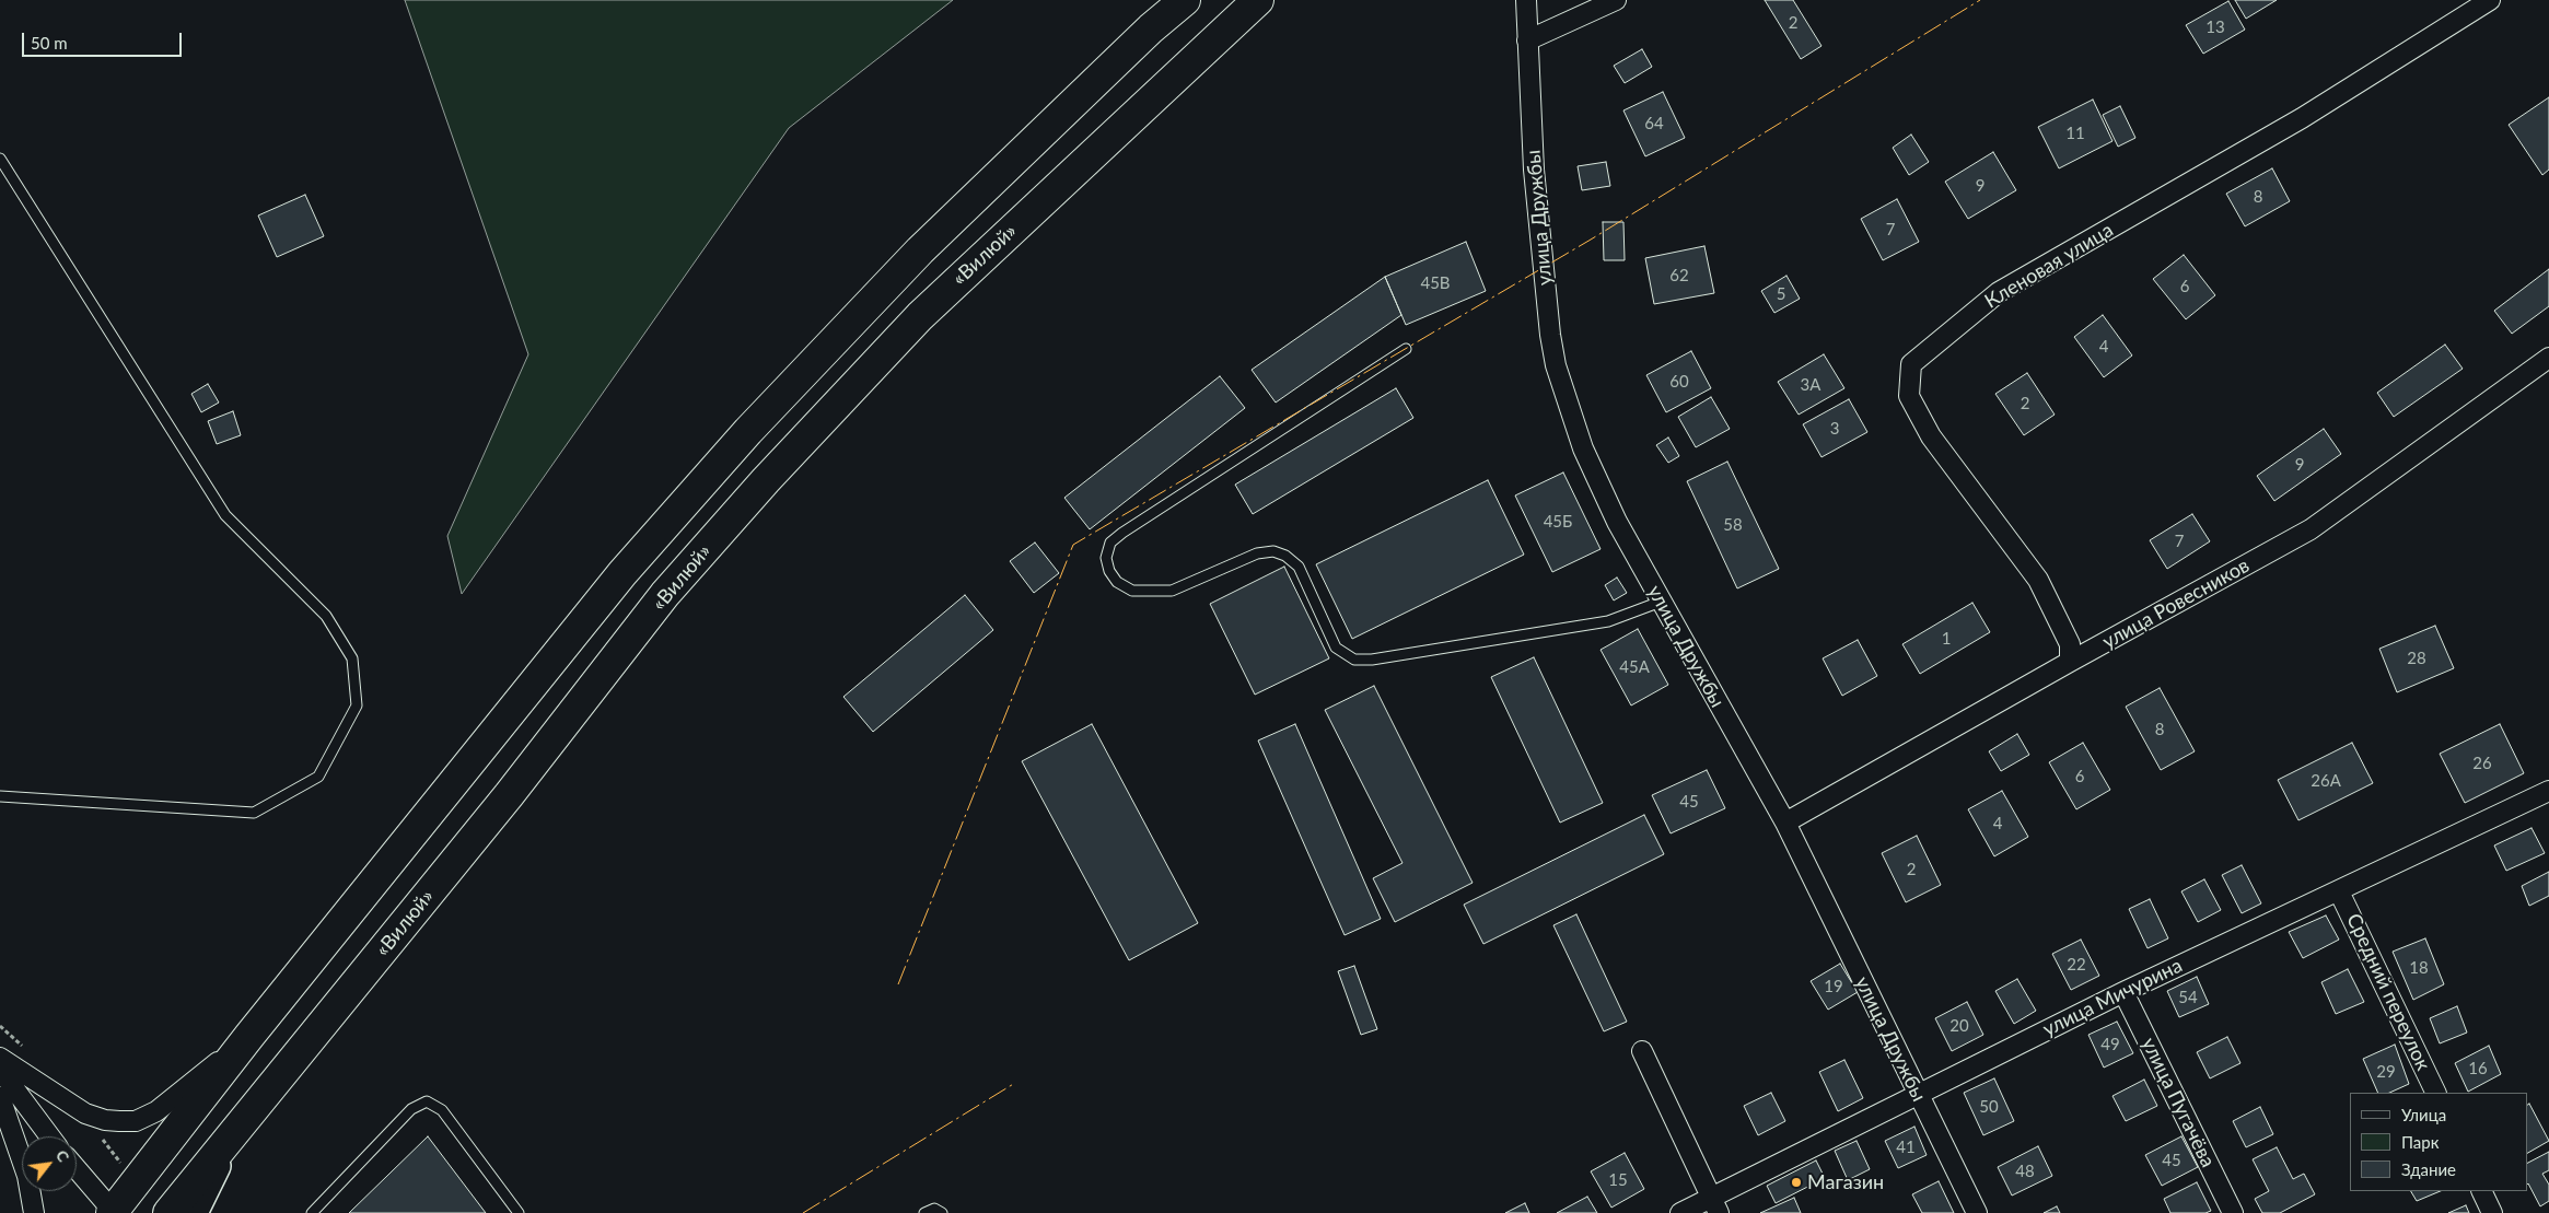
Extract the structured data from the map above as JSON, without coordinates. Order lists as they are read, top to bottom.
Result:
{
  "streets": {
    "highway": ["«Вилюй»"],
    "street": [
      "улица Дружбы",
      "Кленовая улица",
      "улица Ровесников",
      "Средний переулок",
      "улица Мичурина",
      "улица Пугачёва"
    ]
  },
  "crossings": [
    ["улица Дружбы", "улица Ровесников"],
    ["улица Дружбы", "улица Мичурина"],
    ["Кленовая улица", "улица Ровесников"],
    ["Средний переулок", "улица Мичурина"],
    ["улица Мичурина", "улица Пугачёва"]
  ],
  "places": ["Магазин"],
  "house_numbers": [
    "2",
    "13",
    "64",
    "11",
    "9",
    "8",
    "7",
    "62",
    "45В",
    "6",
    "5",
    "4",
    "60",
    "3А",
    "2",
    "3",
    "9",
    "45Б",
    "58",
    "7",
    "1",
    "28",
    "45А",
    "8",
    "26",
    "6",
    "26А",
    "45",
    "4",
    "2",
    "22",
    "18",
    "19",
    "54",
    "20",
    "49",
    "16",
    "29",
    "50",
    "41",
    "45",
    "48",
    "15"
  ],
  "legend": ["Улица", "Парк", "Здание"],
  "scale_bar": "50 m",
  "north": "top right"
}
